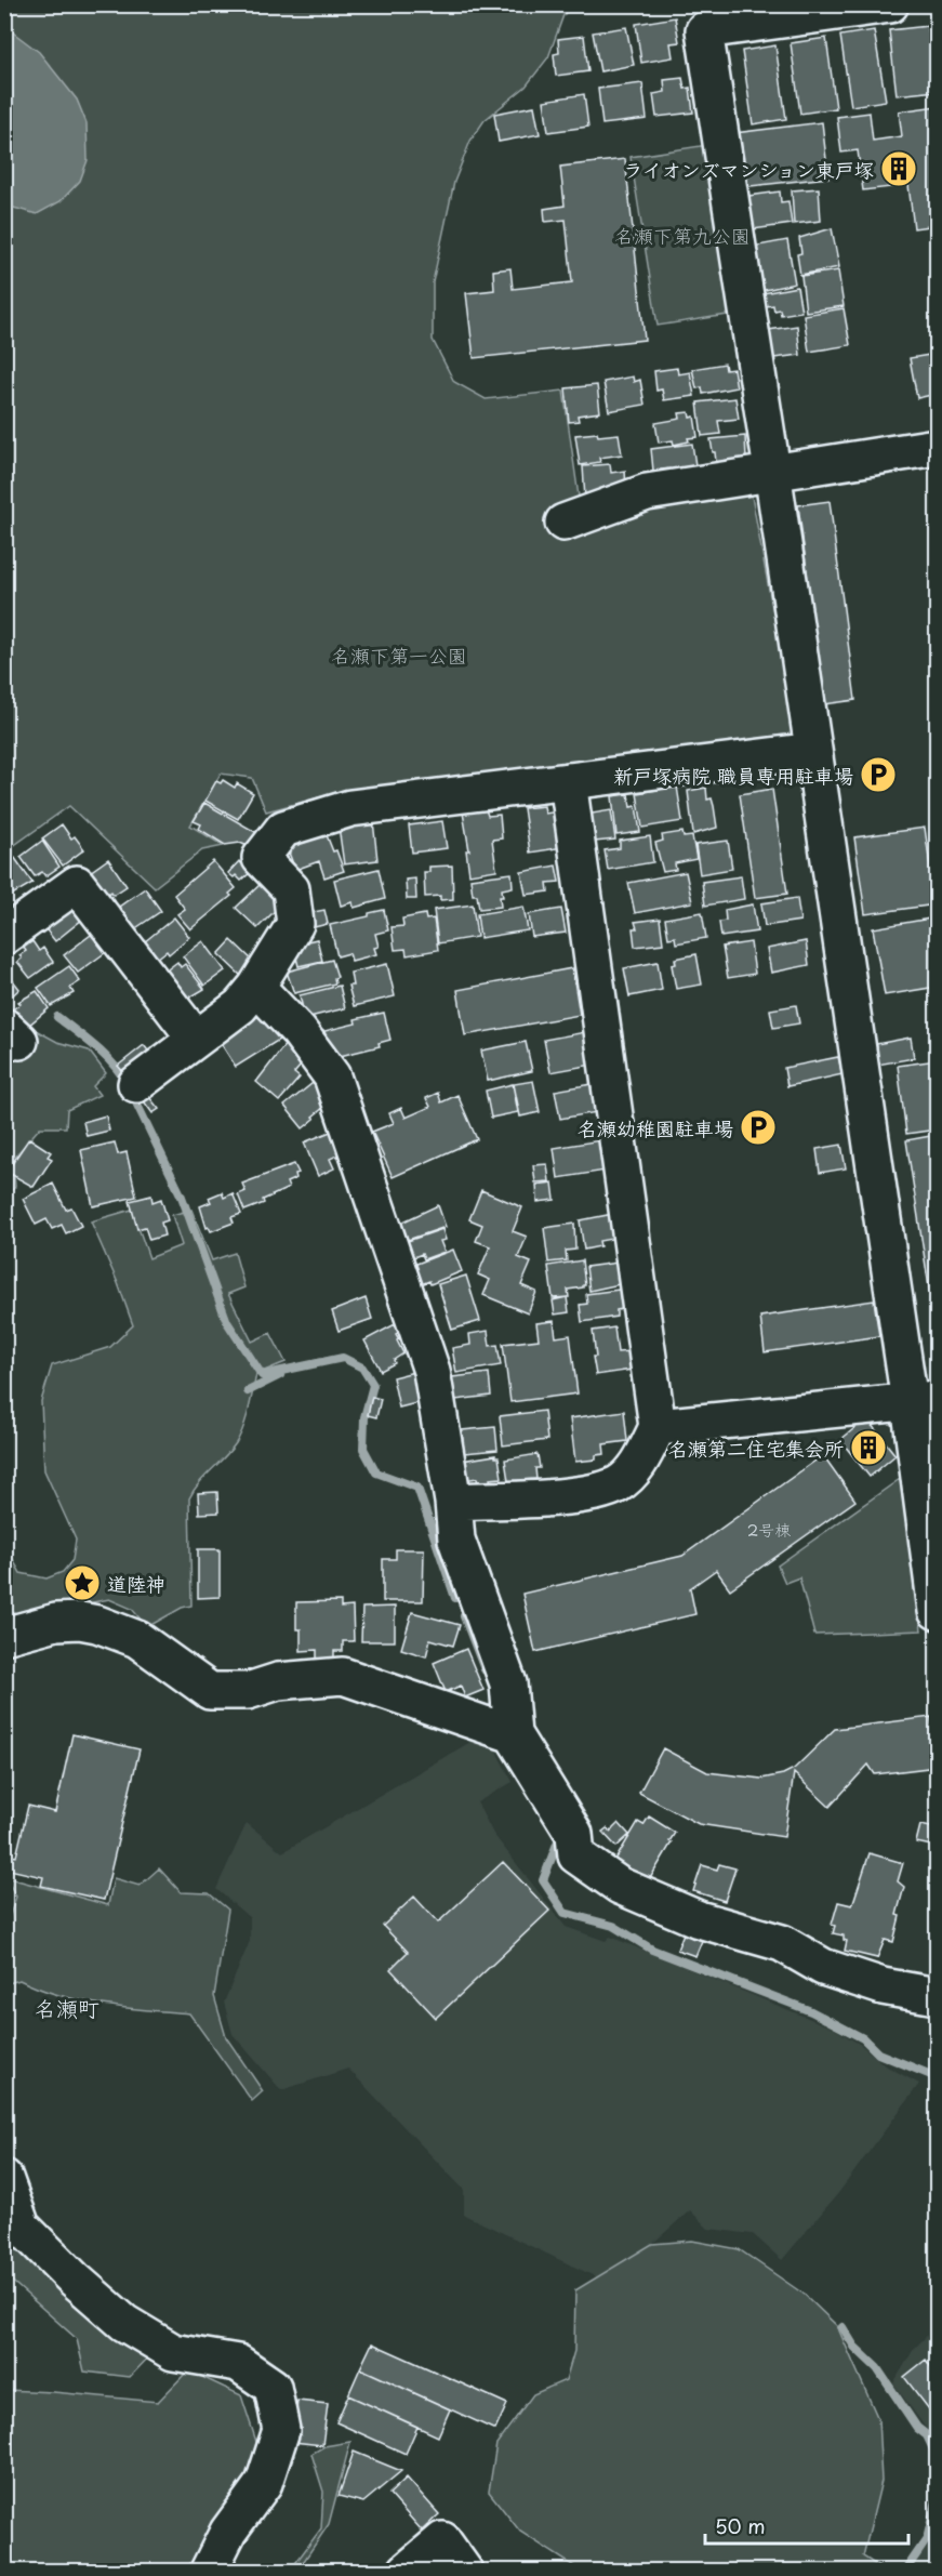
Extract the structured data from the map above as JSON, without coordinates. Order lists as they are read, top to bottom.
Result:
{
  "districts": ["名瀬町"],
  "parks": ["名瀬下第九公園", "名瀬下第一公園"],
  "places": {
    "building": ["ライオンズマンション東戸塚", "名瀬第二住宅集会所"],
    "parking": ["新戸塚病院 職員専用駐車場", "名瀬幼稚園駐車場"],
    "place": ["道陸神"]
  },
  "house_numbers": ["2号棟"],
  "scale_bar": "50 m"
}
